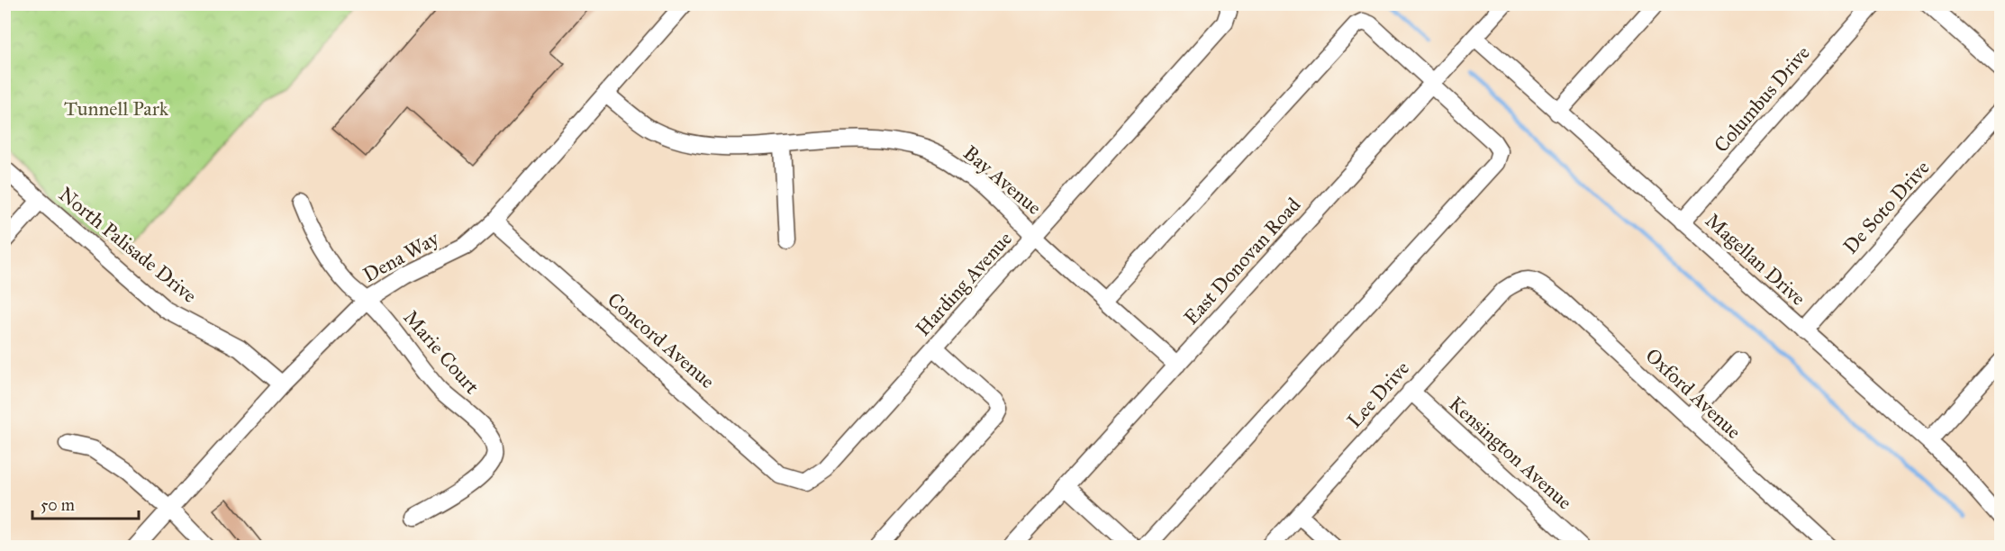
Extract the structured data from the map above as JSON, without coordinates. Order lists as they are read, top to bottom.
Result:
{
  "streets": {
    "street": [
      "Columbus Drive",
      "Bay Avenue",
      "De Soto Drive",
      "North Palisade Drive",
      "Dena Way",
      "Magellan Drive",
      "East Donovan Road",
      "Harding Avenue",
      "Concord Avenue",
      "Marie Court",
      "Oxford Avenue",
      "Lee Drive",
      "Kensington Avenue"
    ]
  },
  "crossings": [
    ["Columbus Drive", "Magellan Drive"],
    ["Bay Avenue", "Dena Way"],
    ["Bay Avenue", "East Donovan Road"],
    ["Bay Avenue", "Harding Avenue"],
    ["De Soto Drive", "Magellan Drive"],
    ["North Palisade Drive", "Dena Way"],
    ["Dena Way", "Concord Avenue"],
    ["Dena Way", "Marie Court"],
    ["Magellan Drive", "East Donovan Road"],
    ["Harding Avenue", "Concord Avenue"],
    ["Oxford Avenue", "Lee Drive"],
    ["Lee Drive", "Kensington Avenue"]
  ],
  "parks": ["Tunnell Park"],
  "scale_bar": "50 m"
}
